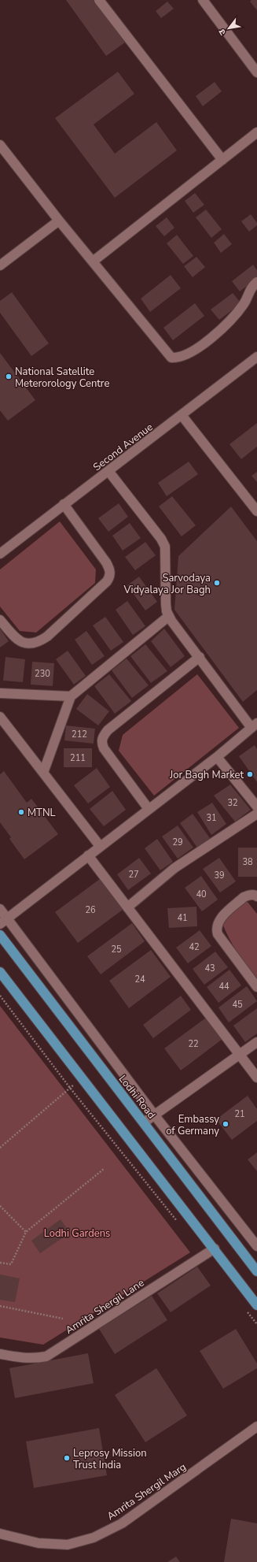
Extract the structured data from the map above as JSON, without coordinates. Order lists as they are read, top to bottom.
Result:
{
  "streets": {
    "main road": ["Lodhi Road"],
    "street": ["Second Avenue", "Amrita Shergil Lane", "Amrita Shergil Marg"]
  },
  "parks": ["Lodhi Gardens"],
  "places": [
    "National Satellite Meterorology Centre",
    "Sarvodaya Vidyalaya Jor Bagh",
    "Jor Bagh Market",
    "MTNL",
    "Embassy of Germany",
    "Leprosy Mission Trust India"
  ],
  "house_numbers": [
    "230",
    "212",
    "211",
    "32",
    "31",
    "29",
    "38",
    "27",
    "39",
    "40",
    "26",
    "41",
    "42",
    "25",
    "43",
    "24",
    "44",
    "45",
    "22",
    "21"
  ],
  "north": "bottom left"
}
